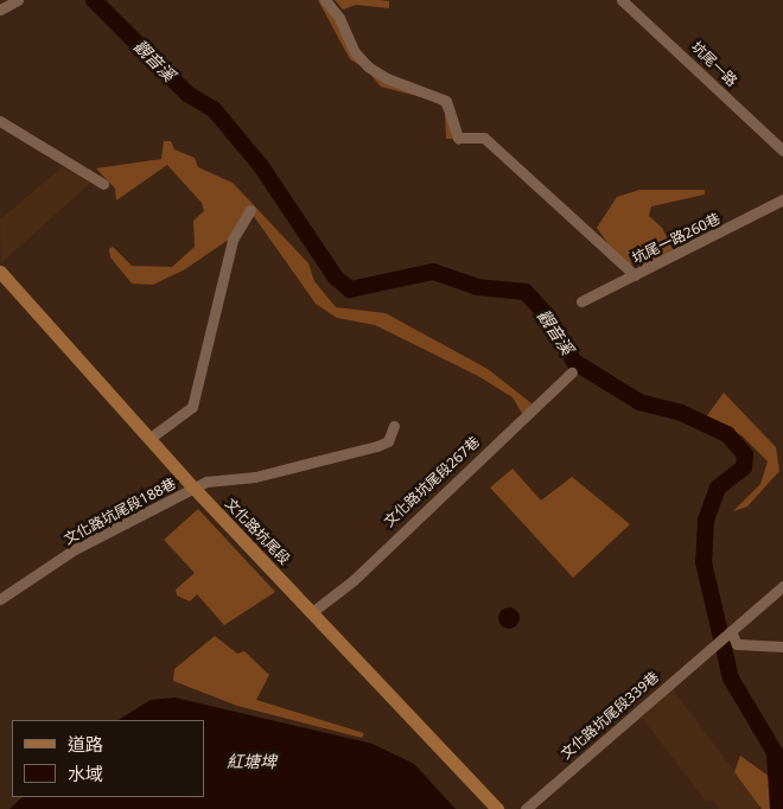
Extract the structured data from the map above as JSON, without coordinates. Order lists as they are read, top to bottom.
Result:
{
  "streets": {
    "main road": ["文化路坑尾段"],
    "street": [
      "坑尾一路",
      "坑尾一路260巷",
      "文化路坑尾段267巷",
      "文化路坑尾段188巷",
      "文化路坑尾段339巷"
    ]
  },
  "crossings": [
    ["文化路坑尾段267巷", "文化路坑尾段"],
    ["文化路坑尾段188巷", "文化路坑尾段"]
  ],
  "water": ["觀音溪", "紅塘埤"],
  "legend": ["道路", "水域"]
}
